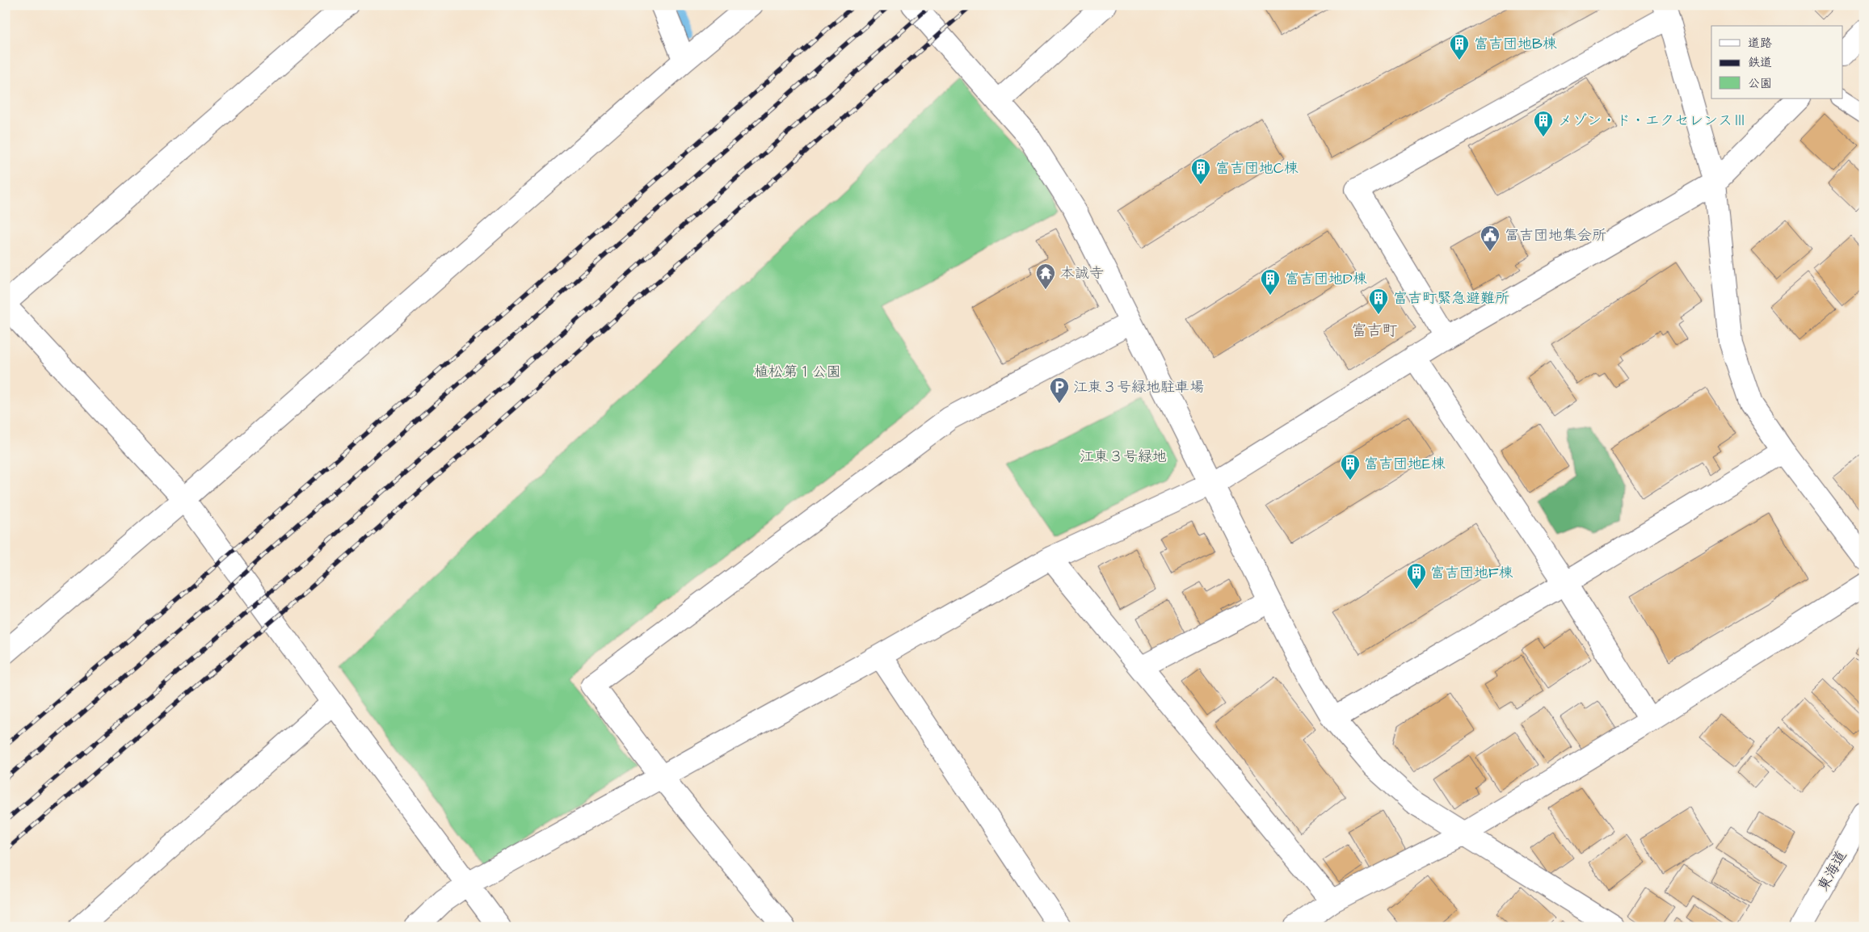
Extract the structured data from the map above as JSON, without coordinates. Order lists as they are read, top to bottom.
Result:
{
  "streets": {
    "main road": ["東海道"]
  },
  "districts": ["富吉町"],
  "parks": ["植松第１公園", "江東３号緑地"],
  "places": {
    "building": [
      "富吉団地B棟",
      "メゾン・ド・エクセレンスⅢ",
      "富吉団地C棟",
      "富吉団地D棟",
      "富吉町緊急避難所",
      "富吉団地E棟",
      "富吉団地F棟"
    ],
    "public building": ["冨吉団地集会所"],
    "temple": ["本誠寺"],
    "parking": ["江東３号緑地駐車場"]
  },
  "legend": ["道路", "鉄道", "公園"]
}
